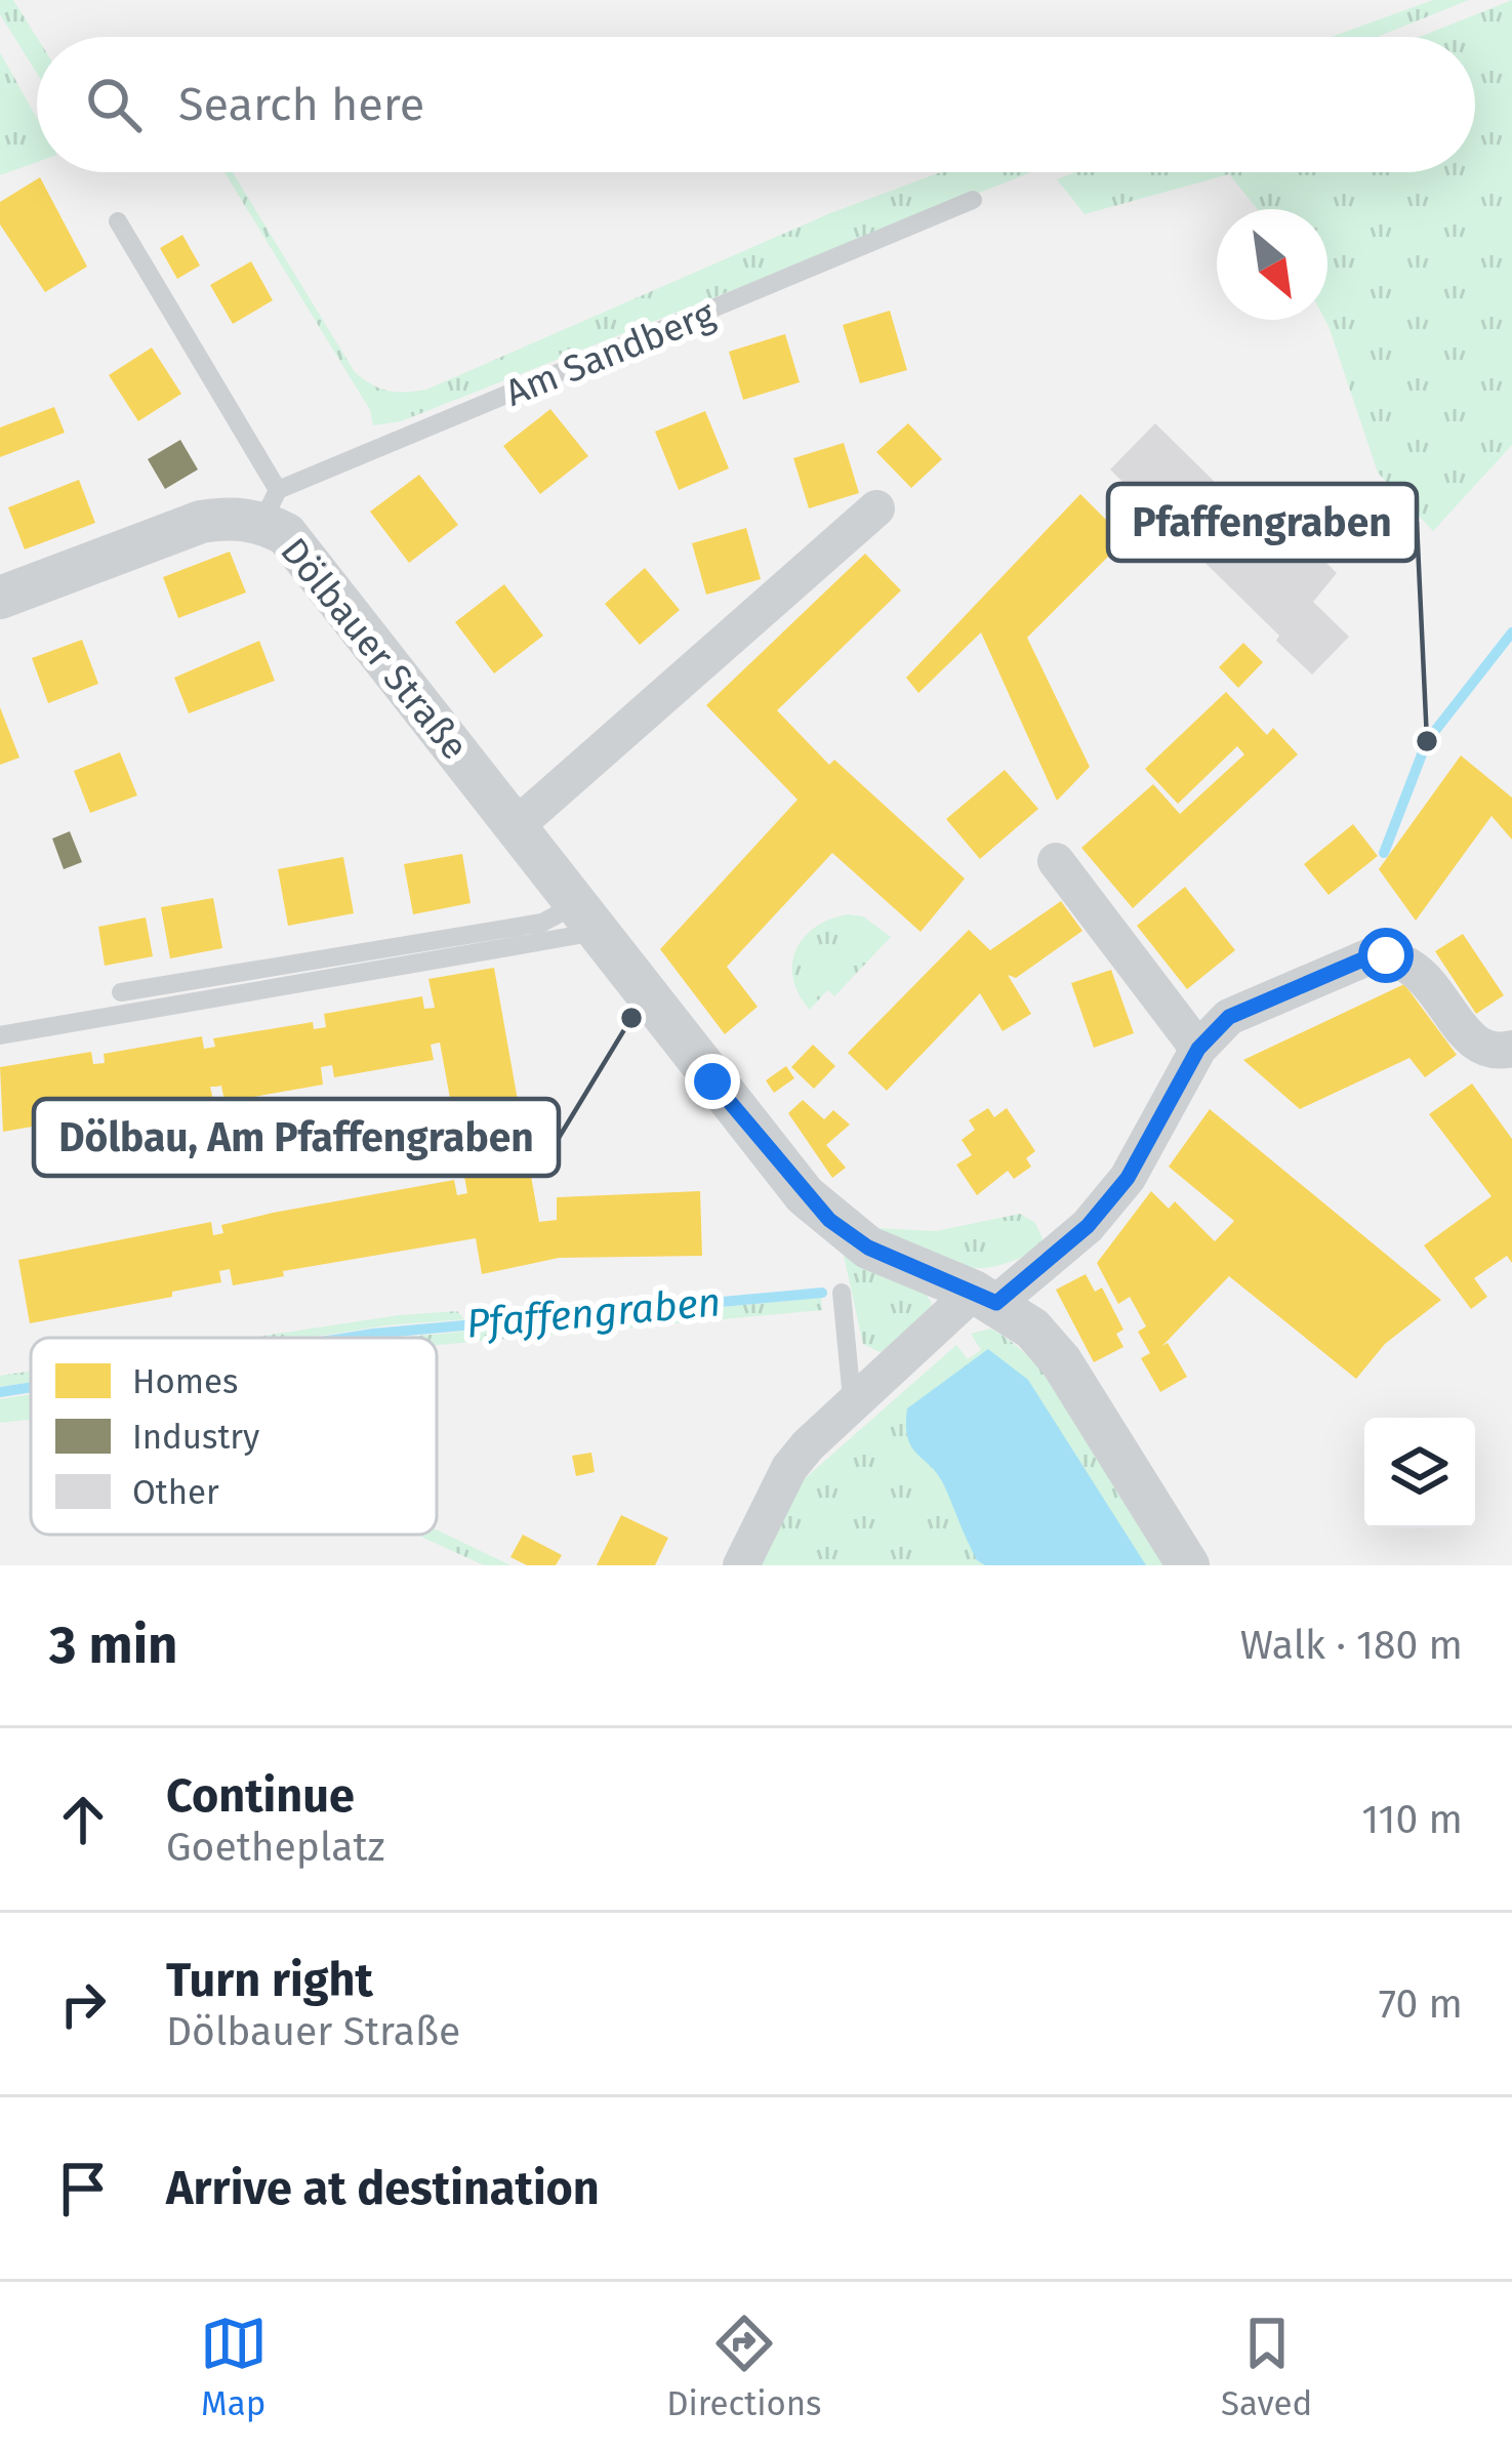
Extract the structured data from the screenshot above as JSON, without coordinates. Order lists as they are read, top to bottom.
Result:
{
  "streets": {
    "street": ["Dölbauer Straße"],
    "lane": ["Am Sandberg"]
  },
  "crossings": [
    ["Am Sandberg", "Dölbauer Straße"]
  ],
  "water": ["Pfaffengraben"],
  "places": ["Pfaffengraben", "Dölbau, Am Pfaffengraben"],
  "legend": ["Homes", "Industry", "Other"],
  "north": "bottom right",
  "page": {
    "search": "Search here",
    "heading": ["3 min", "Walk · 180 m"],
    "list": [
      ["Continue", "Goetheplatz", "110 m"],
      ["Turn right", "Dölbauer Straße", "70 m"],
      "Arrive at destination"
    ],
    "nav": ["Map", "Directions", "Saved"]
  }
}
